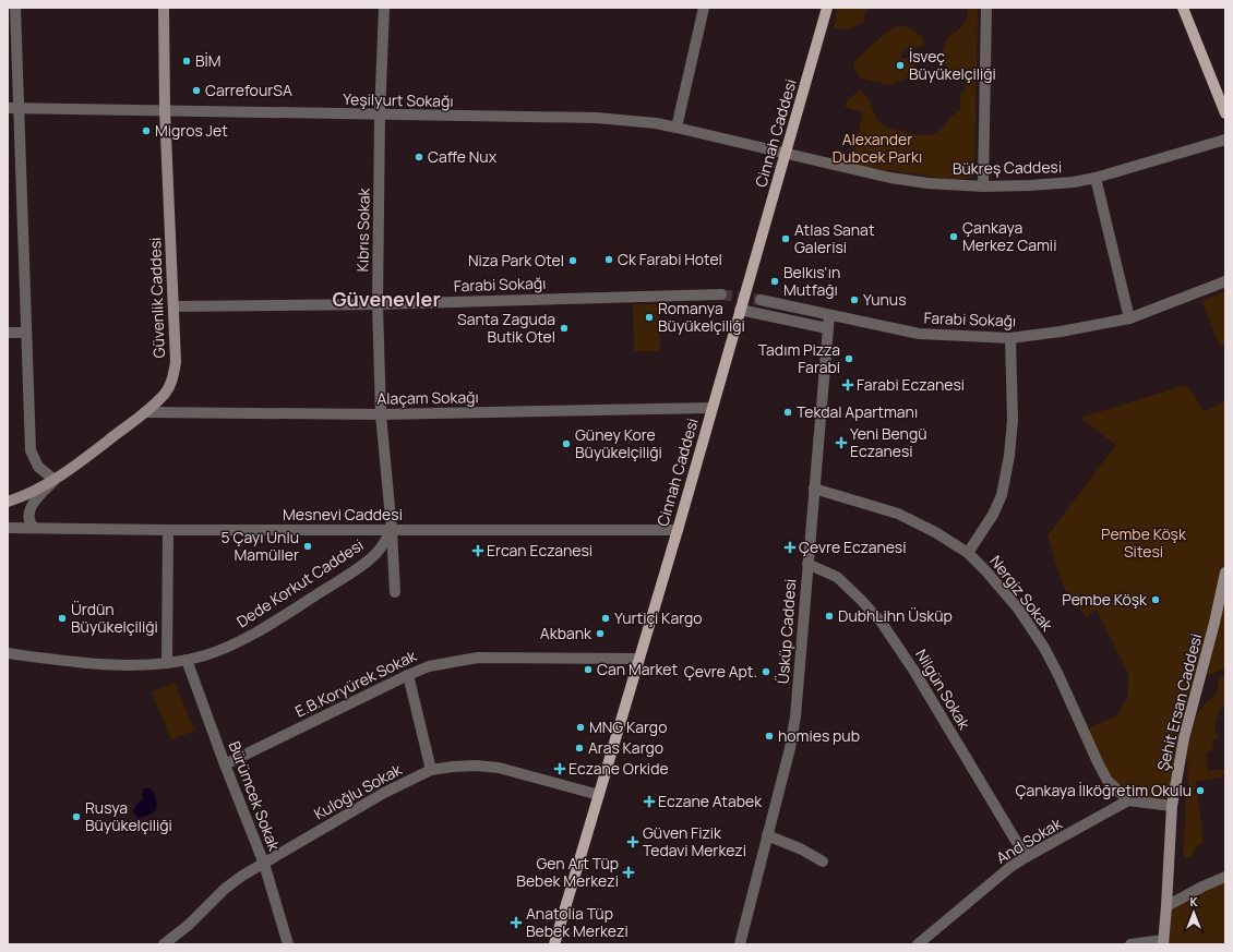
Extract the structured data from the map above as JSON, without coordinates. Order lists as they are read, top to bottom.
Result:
{
  "streets": {
    "main road": ["Cinnah Caddesi", "Güvenlik Caddesi", "Şehit Ersan Caddesi"],
    "street": [
      "Yeşilyurt Sokağı",
      "Bükreş Caddesi",
      "Kıbrıs Sokak",
      "Farabi Sokağı",
      "Alaçam Sokağı",
      "Mesnevi Caddesi",
      "Dede Korkut Caddesi",
      "Nergiz Sokak",
      "Üsküp Caddesi",
      "E.B.Koryürek Sokak",
      "Nilgün Sokak",
      "Kuloğlu Sokak",
      "Bürümcek Sokak",
      "And Sokak"
    ]
  },
  "crossings": [
    ["Yeşilyurt Sokağı", "Cinnah Caddesi"],
    ["Yeşilyurt Sokağı", "Bükreş Caddesi"],
    ["Yeşilyurt Sokağı", "Kıbrıs Sokak"],
    ["Yeşilyurt Sokağı", "Güvenlik Caddesi"],
    ["Cinnah Caddesi", "Bükreş Caddesi"],
    ["Cinnah Caddesi", "Alaçam Sokağı"],
    ["Cinnah Caddesi", "Mesnevi Caddesi"],
    ["Cinnah Caddesi", "E.B.Koryürek Sokak"],
    ["Cinnah Caddesi", "Kuloğlu Sokak"],
    ["Kıbrıs Sokak", "Farabi Sokağı"],
    ["Kıbrıs Sokak", "Alaçam Sokağı"],
    ["Kıbrıs Sokak", "Mesnevi Caddesi"],
    ["Kıbrıs Sokak", "Dede Korkut Caddesi"],
    ["Farabi Sokağı", "Güvenlik Caddesi"],
    ["Farabi Sokağı", "Üsküp Caddesi"],
    ["Güvenlik Caddesi", "Alaçam Sokağı"],
    ["Mesnevi Caddesi", "Dede Korkut Caddesi"],
    ["Dede Korkut Caddesi", "Bürümcek Sokak"],
    ["Nergiz Sokak", "Üsküp Caddesi"],
    ["Nergiz Sokak", "And Sokak"],
    ["Üsküp Caddesi", "Nilgün Sokak"],
    ["E.B.Koryürek Sokak", "Bürümcek Sokak"],
    ["Nilgün Sokak", "And Sokak"],
    ["Kuloğlu Sokak", "Bürümcek Sokak"]
  ],
  "districts": ["Güvenevler"],
  "parks": ["Alexander Dubcek Parkı", "Pembe Köşk Sitesi"],
  "places": {
    "other": [
      "BİM",
      "İsveç Büyükelçiliği",
      "CarrefourSA",
      "Migros Jet",
      "Caffe Nux",
      "Çankaya Merkez Camii",
      "Atlas Sanat Galerisi",
      "Ck Farabi Hotel",
      "Niza Park Otel",
      "Belkıs'ın Mutfağı",
      "Yunus",
      "Romanya Büyükelçiliği",
      "Santa Zaguda Butik Otel",
      "Tadım Pizza Farabi",
      "Tekdal Apartmanı",
      "Güney Kore Büyükelçiliği",
      "5 Çayı Unlu Mamüller",
      "Pembe Köşk",
      "DubhLihn Üsküp",
      "Ürdün Büyükelçiliği",
      "Yurtiçi Kargo",
      "Akbank",
      "Can Market",
      "Çevre Apt.",
      "MNG Kargo",
      "homies pub",
      "Aras Kargo",
      "Çankaya İlköğretim Okulu",
      "Rusya Büyükelçiliği"
    ],
    "health": [
      "Farabi Eczanesi",
      "Yeni Bengü Eczanesi",
      "Çevre Eczanesi",
      "Ercan Eczanesi",
      "Eczane Orkide",
      "Eczane Atabek",
      "Güven Fizik Tedavi Merkezi",
      "Gen Art Tüp Bebek Merkezi",
      "Anatolia Tüp Bebek Merkezi"
    ]
  },
  "north": "top"
}
